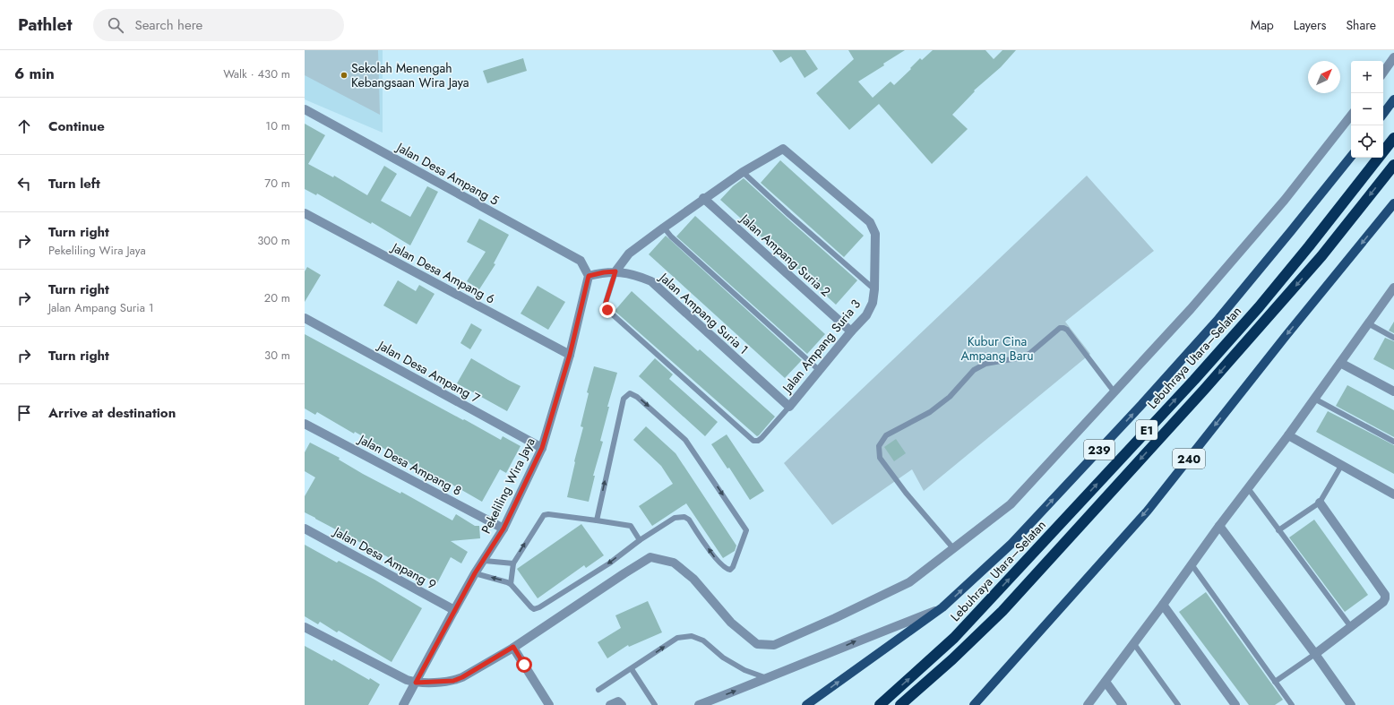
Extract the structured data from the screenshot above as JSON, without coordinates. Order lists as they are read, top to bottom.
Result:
{
  "streets": {
    "highway": ["Lebuhraya Utara–Selatan", "E1"],
    "main road": ["239", "240"],
    "street": [
      "Jalan Desa Ampang 5",
      "Jalan Ampang Suria 2",
      "Jalan Desa Ampang 6",
      "Jalan Ampang Suria 1",
      "Jalan Ampang Suria 3",
      "Jalan Desa Ampang 7",
      "Jalan Desa Ampang 8",
      "Pekeliling Wira Jaya",
      "Jalan Desa Ampang 9"
    ]
  },
  "crossings": [
    ["Jalan Desa Ampang 5", "Jalan Ampang Suria 1"],
    ["Jalan Desa Ampang 5", "Pekeliling Wira Jaya"],
    ["Jalan Ampang Suria 2", "Jalan Ampang Suria 3"],
    ["Jalan Desa Ampang 6", "Pekeliling Wira Jaya"],
    ["Jalan Ampang Suria 1", "Jalan Ampang Suria 3"],
    ["Jalan Ampang Suria 1", "Pekeliling Wira Jaya"],
    ["Jalan Desa Ampang 7", "Pekeliling Wira Jaya"],
    ["Jalan Desa Ampang 8", "Pekeliling Wira Jaya"],
    ["Pekeliling Wira Jaya", "Jalan Desa Ampang 9"]
  ],
  "parks": ["Kubur Cina Ampang Baru"],
  "places": ["Sekolah Menengah Kebangsaan Wira Jaya"],
  "north": "top right",
  "page": {
    "header": "Pathlet",
    "search": "Search here",
    "nav": ["Map", "Layers", "Share"],
    "heading": ["6 min", "Walk · 430 m"],
    "map_buttons": ["+", "−"],
    "list": [
      ["Continue", "10 m"],
      ["Turn left", "70 m"],
      ["Turn right", "Pekeliling Wira Jaya", "300 m"],
      ["Turn right", "Jalan Ampang Suria 1", "20 m"],
      ["Turn right", "30 m"],
      "Arrive at destination"
    ]
  }
}
